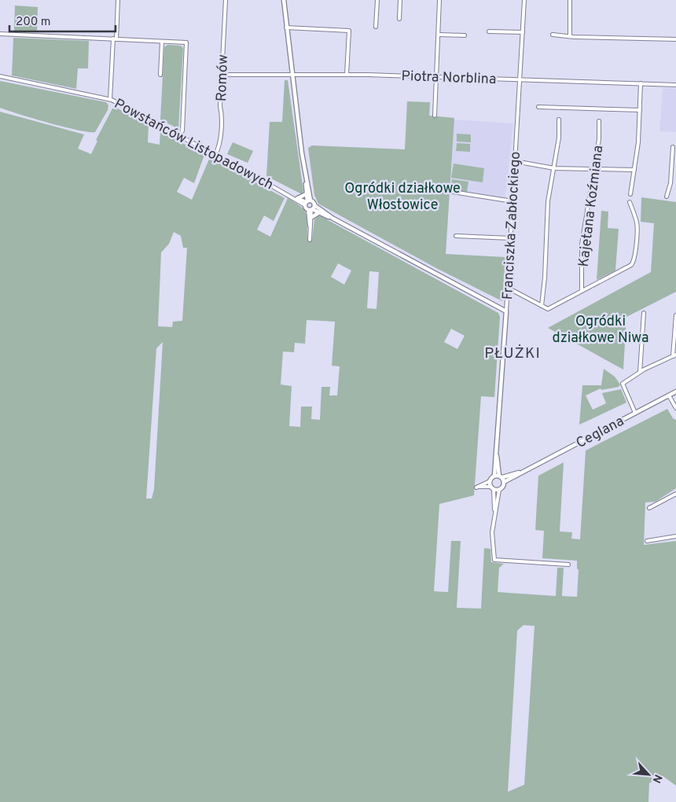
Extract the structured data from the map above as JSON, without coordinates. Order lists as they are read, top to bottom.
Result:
{
  "streets": {
    "street": [
      "Piotra Norblina",
      "Romów",
      "Powstańców Listopadowych",
      "Kajetana Koźmiana",
      "Franciszka Zabłockiego",
      "Ceglana"
    ]
  },
  "crossings": [
    ["Piotra Norblina", "Romów"],
    ["Piotra Norblina", "Franciszka Zabłockiego"],
    ["Romów", "Powstańców Listopadowych"],
    ["Franciszka Zabłockiego", "Ceglana"]
  ],
  "districts": ["PŁUŻKI"],
  "parks": ["Ogródki działkowe Włostowice", "Ogródki działkowe Niwa"],
  "scale_bar": "200 m",
  "north": "bottom right"
}
